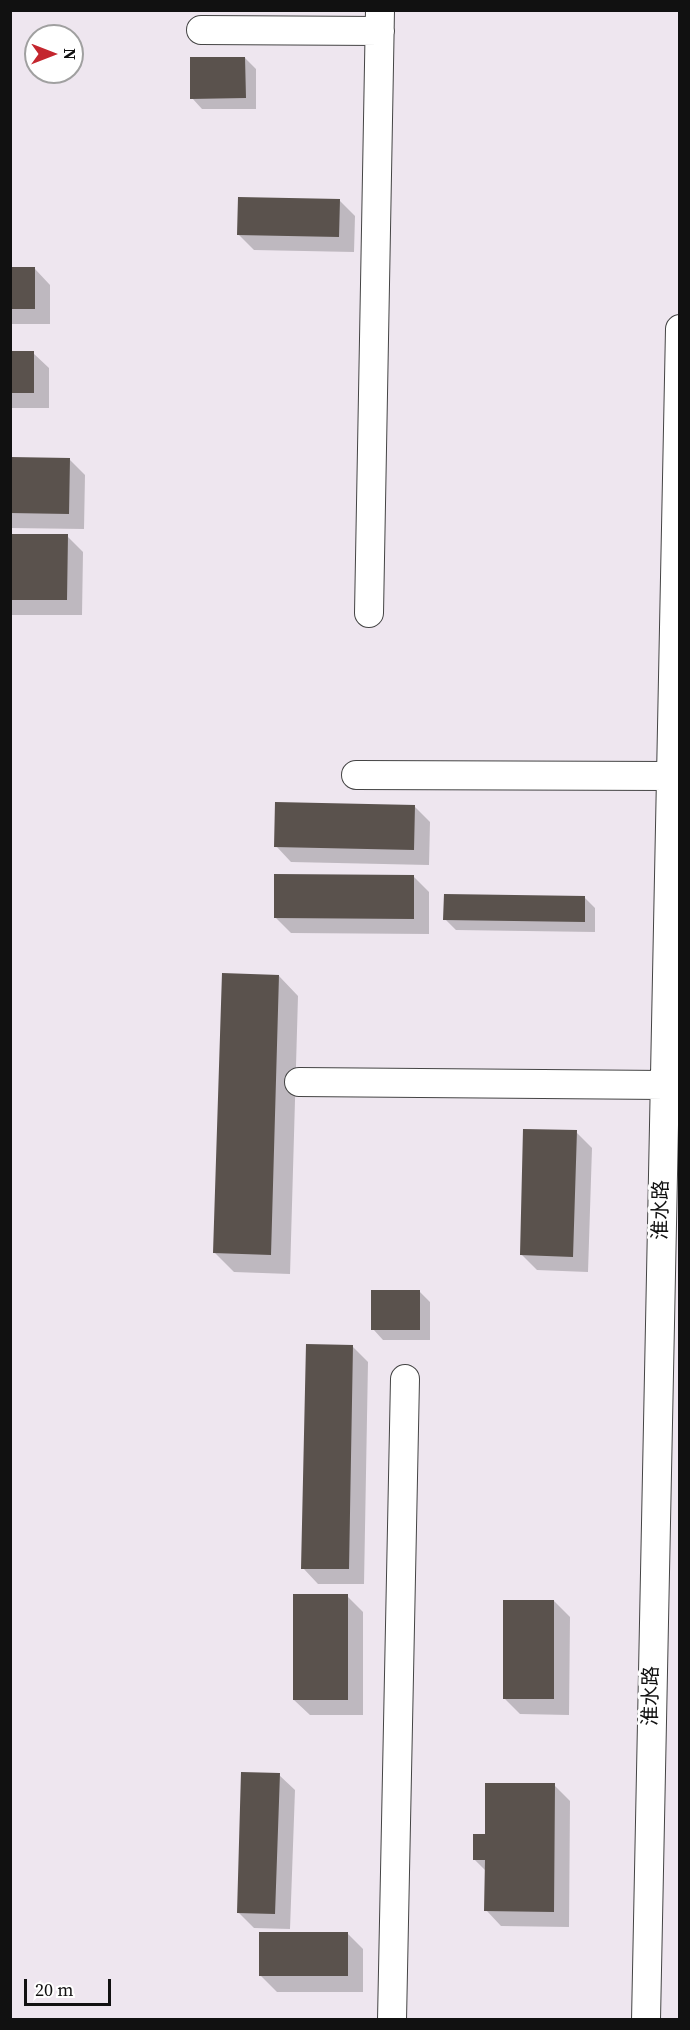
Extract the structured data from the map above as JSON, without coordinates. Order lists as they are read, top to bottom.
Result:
{
  "streets": {
    "street": ["淮水路"]
  },
  "scale_bar": "20 m",
  "north": "right"
}
